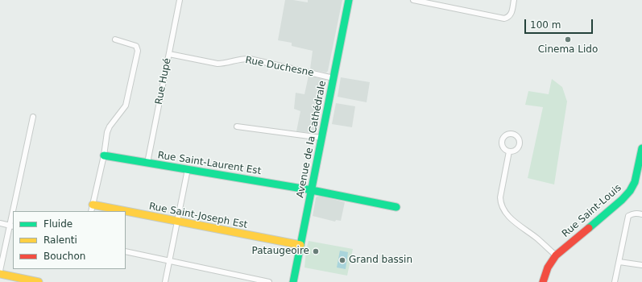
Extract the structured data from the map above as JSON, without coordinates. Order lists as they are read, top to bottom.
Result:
{
  "streets": {
    "street": [
      "Rue Duchesne",
      "Rue Hupé",
      "Avenue de la Cathédrale",
      "Rue Saint-Laurent Est",
      "Rue Saint-Louis",
      "Rue Saint-Joseph Est"
    ]
  },
  "crossings": [
    ["Rue Duchesne", "Rue Hupé"],
    ["Rue Duchesne", "Avenue de la Cathédrale"],
    ["Rue Hupé", "Rue Saint-Laurent Est"],
    ["Avenue de la Cathédrale", "Rue Saint-Laurent Est"],
    ["Avenue de la Cathédrale", "Rue Saint-Joseph Est"]
  ],
  "places": ["Cinema Lido", "Pataugeoire", "Grand bassin"],
  "legend": ["Fluide", "Ralenti", "Bouchon"],
  "scale_bar": "100 m"
}
